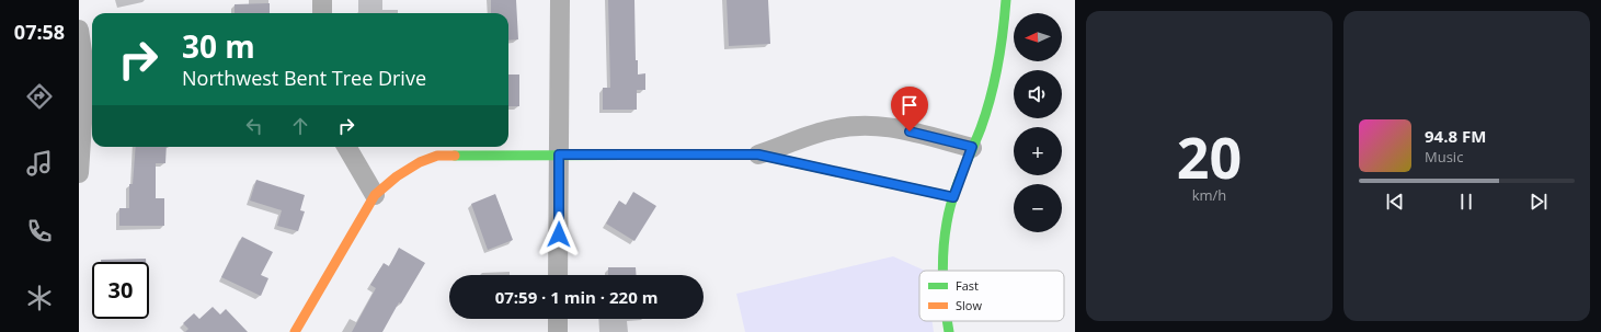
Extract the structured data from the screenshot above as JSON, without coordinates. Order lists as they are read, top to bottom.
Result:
{
  "legend": ["Fast", "Slow"],
  "north": "left",
  "page": {
    "tabs": "07:58",
    "tile": ["20", "km/h"],
    "map_buttons": ["+", "−"],
    "turn": ["30 m", "Northwest Bent Tree Drive"],
    "song": ["94.8 FM", "Music"],
    "limit": "30",
    "trip": "07:59 · 1 min · 220 m"
  }
}
